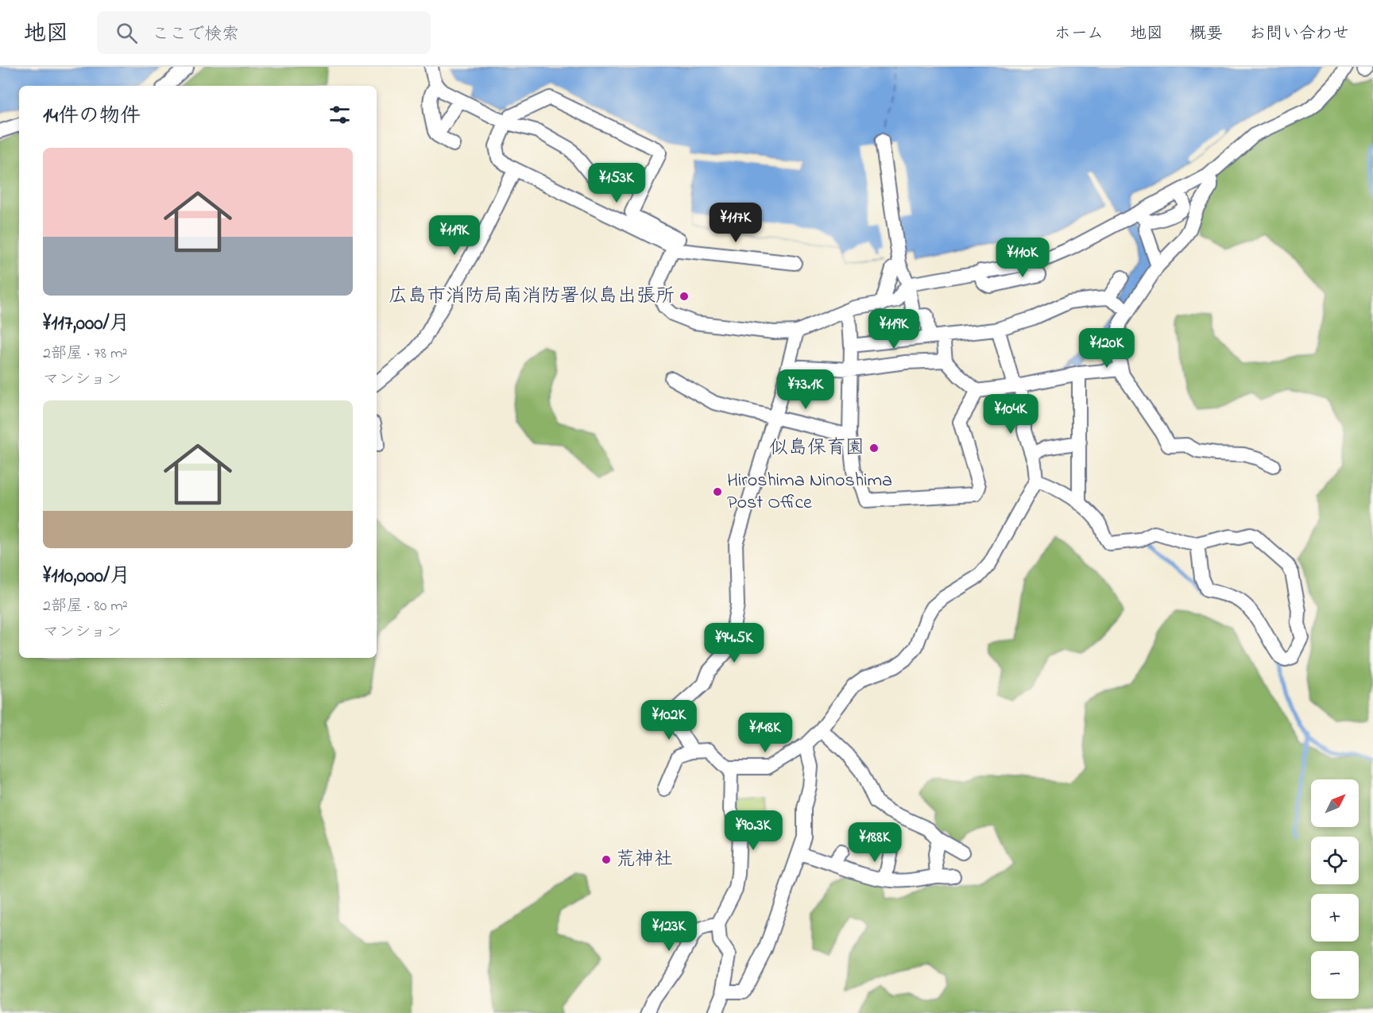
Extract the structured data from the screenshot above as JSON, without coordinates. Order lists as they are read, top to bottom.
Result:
{
  "places": [
    "広島市消防局南消防署似島出張所",
    "似島保育園",
    "Hiroshima Ninoshima Post Office",
    "荒神社"
  ],
  "north": "top right",
  "page": {
    "header": "地図",
    "search": "ここで検索",
    "nav": [
      "ホーム",
      "地図",
      "概要",
      "お問い合わせ"
    ],
    "heading": "14件の物件",
    "list": [
      {
        "name": "¥117,000/月",
        "note": "2部屋 · 78 m² · マンション"
      },
      {
        "name": "¥110,000/月",
        "note": "2部屋 · 80 m² · マンション"
      }
    ],
    "price": [
      "¥153K",
      "¥117K",
      "¥119K",
      "¥110K",
      "¥119K",
      "¥120K",
      "¥73.1K",
      "¥104K",
      "¥94.5K",
      "¥102K",
      "¥148K",
      "¥90.3K",
      "¥188K",
      "¥123K"
    ],
    "map_buttons": ["+", "−"]
  }
}
